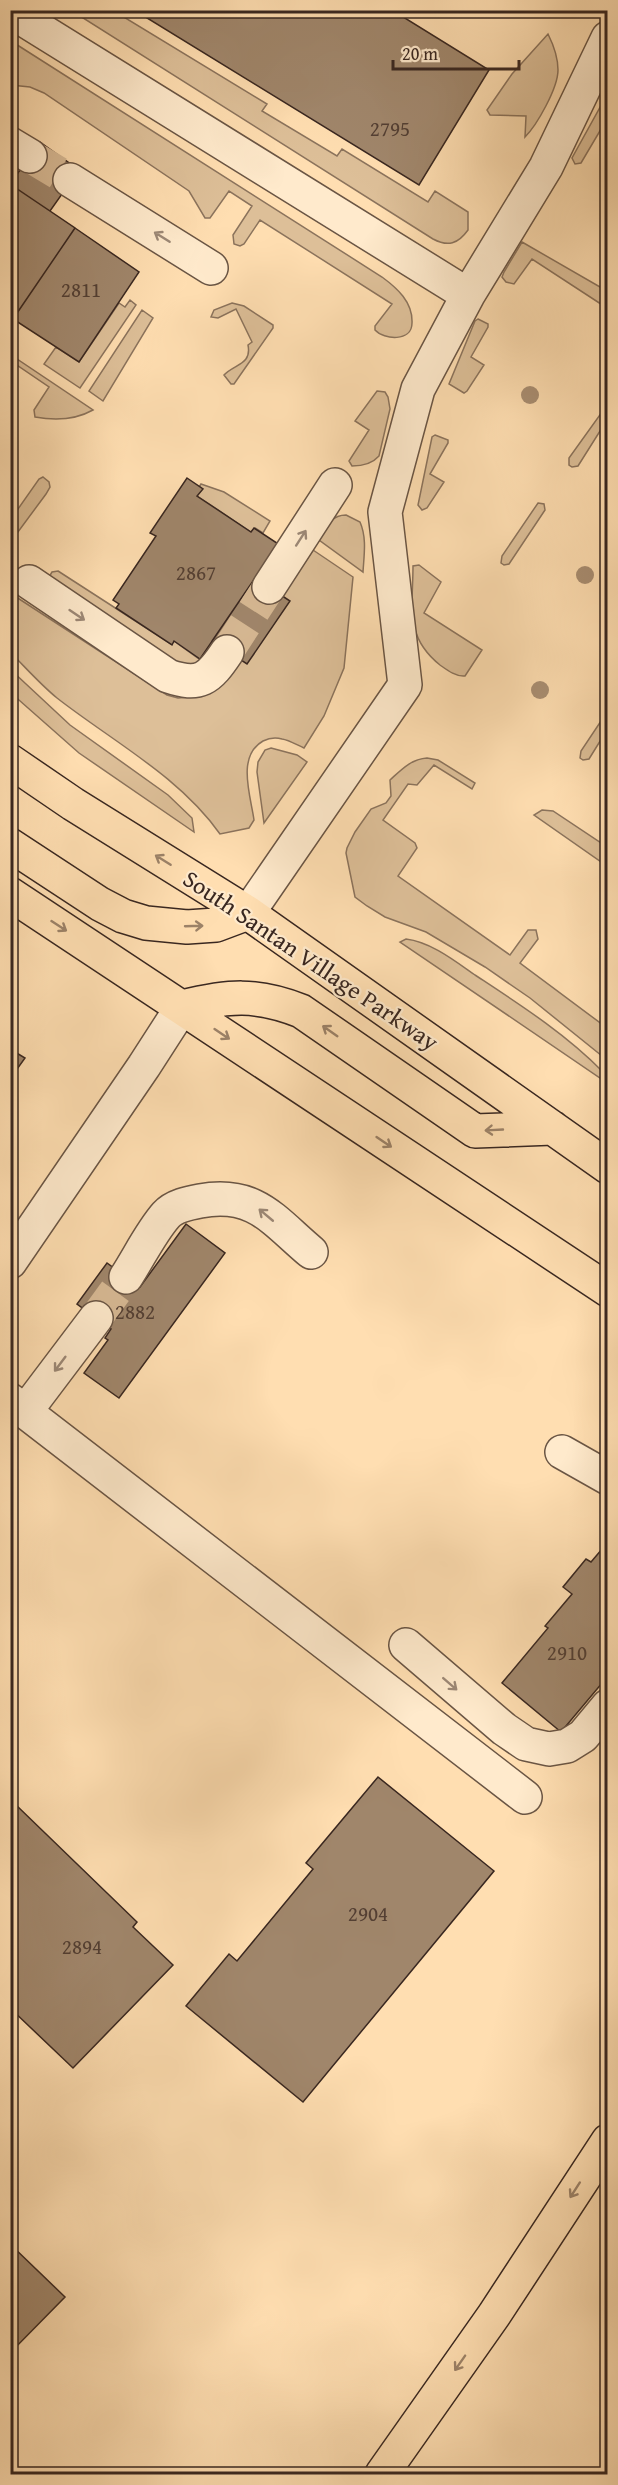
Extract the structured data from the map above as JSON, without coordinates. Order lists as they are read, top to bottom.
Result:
{
  "streets": {
    "main road": ["South Santan Village Parkway"]
  },
  "house_numbers": [
    "2795",
    "2811",
    "2867",
    "2882",
    "2910",
    "2904",
    "2894"
  ],
  "scale_bar": "20 m"
}
